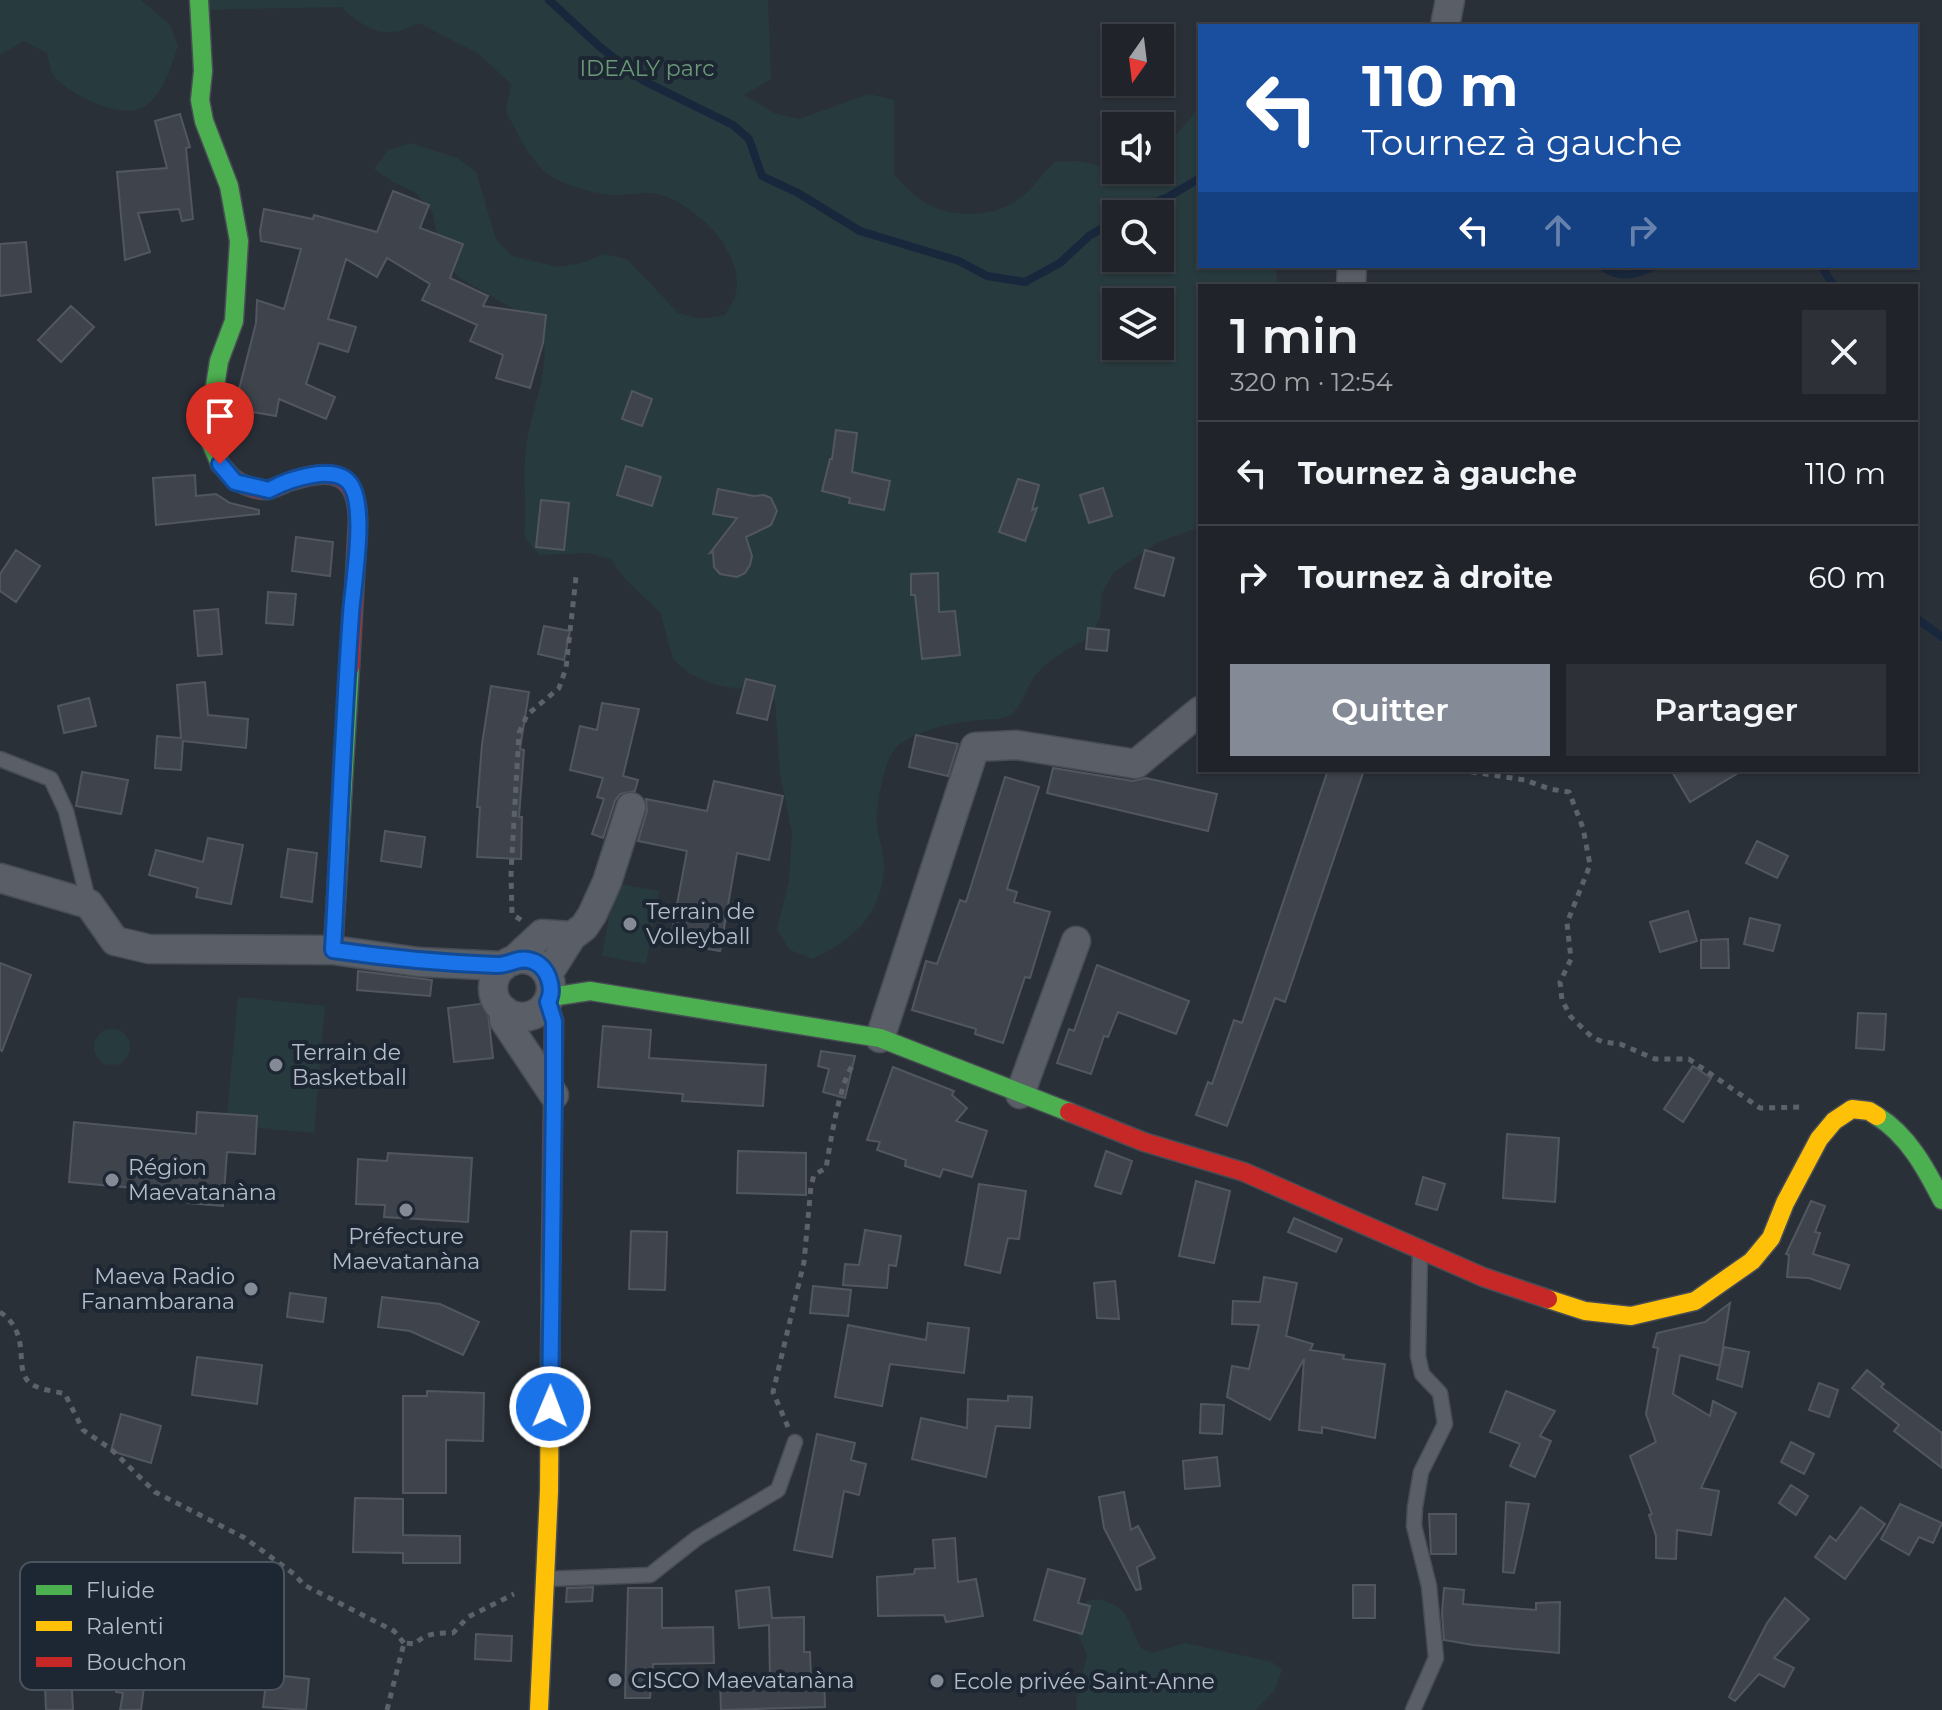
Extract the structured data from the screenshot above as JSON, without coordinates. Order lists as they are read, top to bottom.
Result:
{
  "parks": ["IDEALY parc"],
  "places": [
    "Terrain de Volleyball",
    "Terrain de Basketball",
    "Région Maevatanàna",
    "Préfecture Maevatanàna",
    "Maeva Radio Fanambarana",
    "CISCO Maevatanàna",
    "Ecole privée Saint-Anne"
  ],
  "legend": ["Fluide", "Ralenti", "Bouchon"],
  "north": "bottom",
  "page": {
    "turn": ["110 m", "Tournez à gauche"],
    "heading": ["1 min", "320 m · 12:54"],
    "list": [
      {
        "name": "Tournez à gauche",
        "value": "110 m"
      },
      {
        "name": "Tournez à droite",
        "value": "60 m"
      }
    ],
    "buttons": ["Quitter", "Partager"]
  }
}
